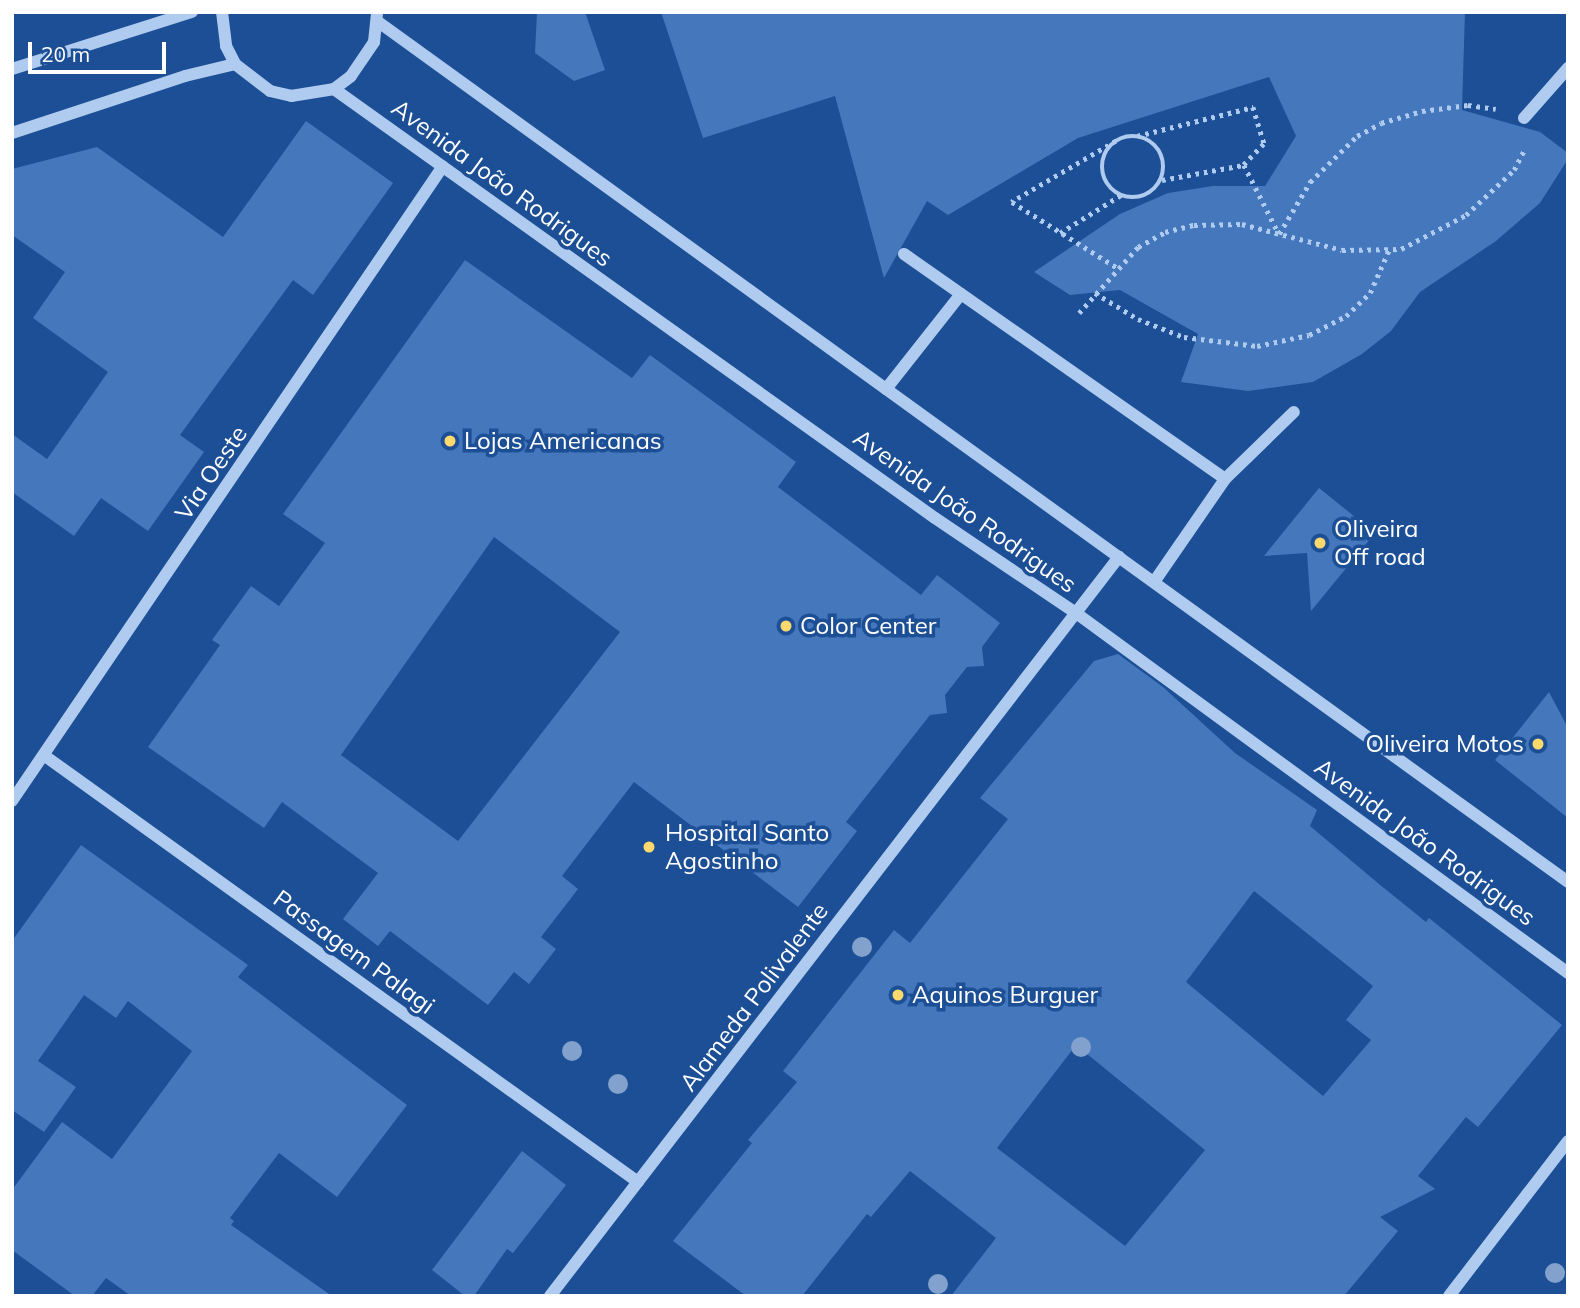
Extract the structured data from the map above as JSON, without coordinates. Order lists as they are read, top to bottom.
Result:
{
  "streets": {
    "street": [
      "Avenida João Rodrigues",
      "Via Oeste",
      "Passagem Palagi",
      "Alameda Polivalente"
    ]
  },
  "crossings": [
    ["Avenida João Rodrigues", "Via Oeste"],
    ["Avenida João Rodrigues", "Alameda Polivalente"],
    ["Via Oeste", "Passagem Palagi"],
    ["Passagem Palagi", "Alameda Polivalente"]
  ],
  "places": [
    "Lojas Americanas",
    "Oliveira Off road",
    "Color Center",
    "Oliveira Motos",
    "Hospital Santo Agostinho",
    "Aquinos Burguer"
  ],
  "scale_bar": "20 m"
}
